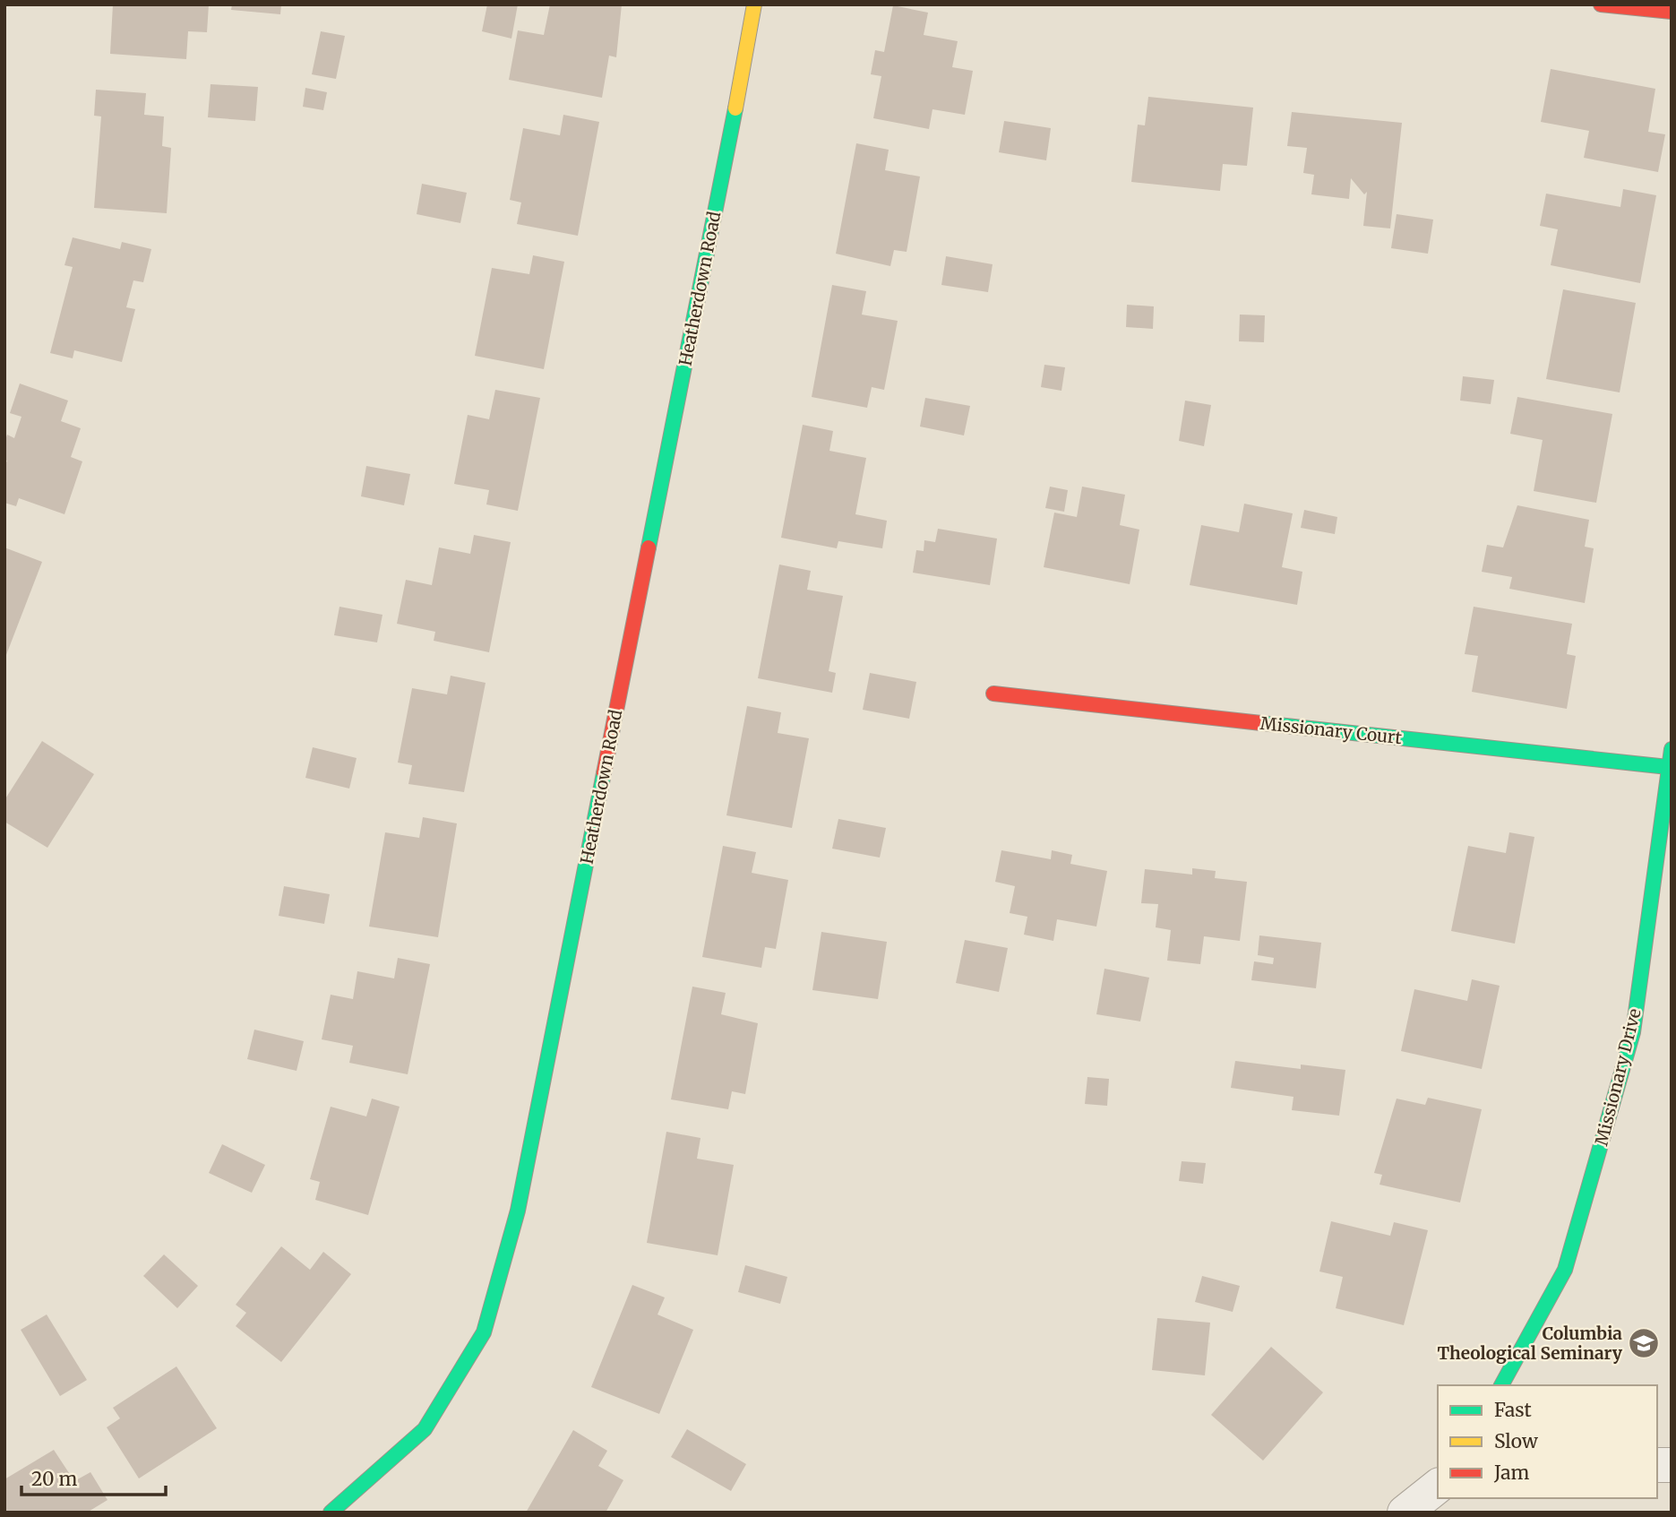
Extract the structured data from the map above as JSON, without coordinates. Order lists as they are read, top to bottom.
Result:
{
  "streets": {
    "street": ["Heatherdown Road", "Missionary Court", "Missionary Drive"]
  },
  "crossings": [
    ["Missionary Court", "Missionary Drive"]
  ],
  "places": {
    "school or university": ["Columbia Theological Seminary"]
  },
  "legend": ["Fast", "Slow", "Jam"],
  "scale_bar": "20 m"
}
